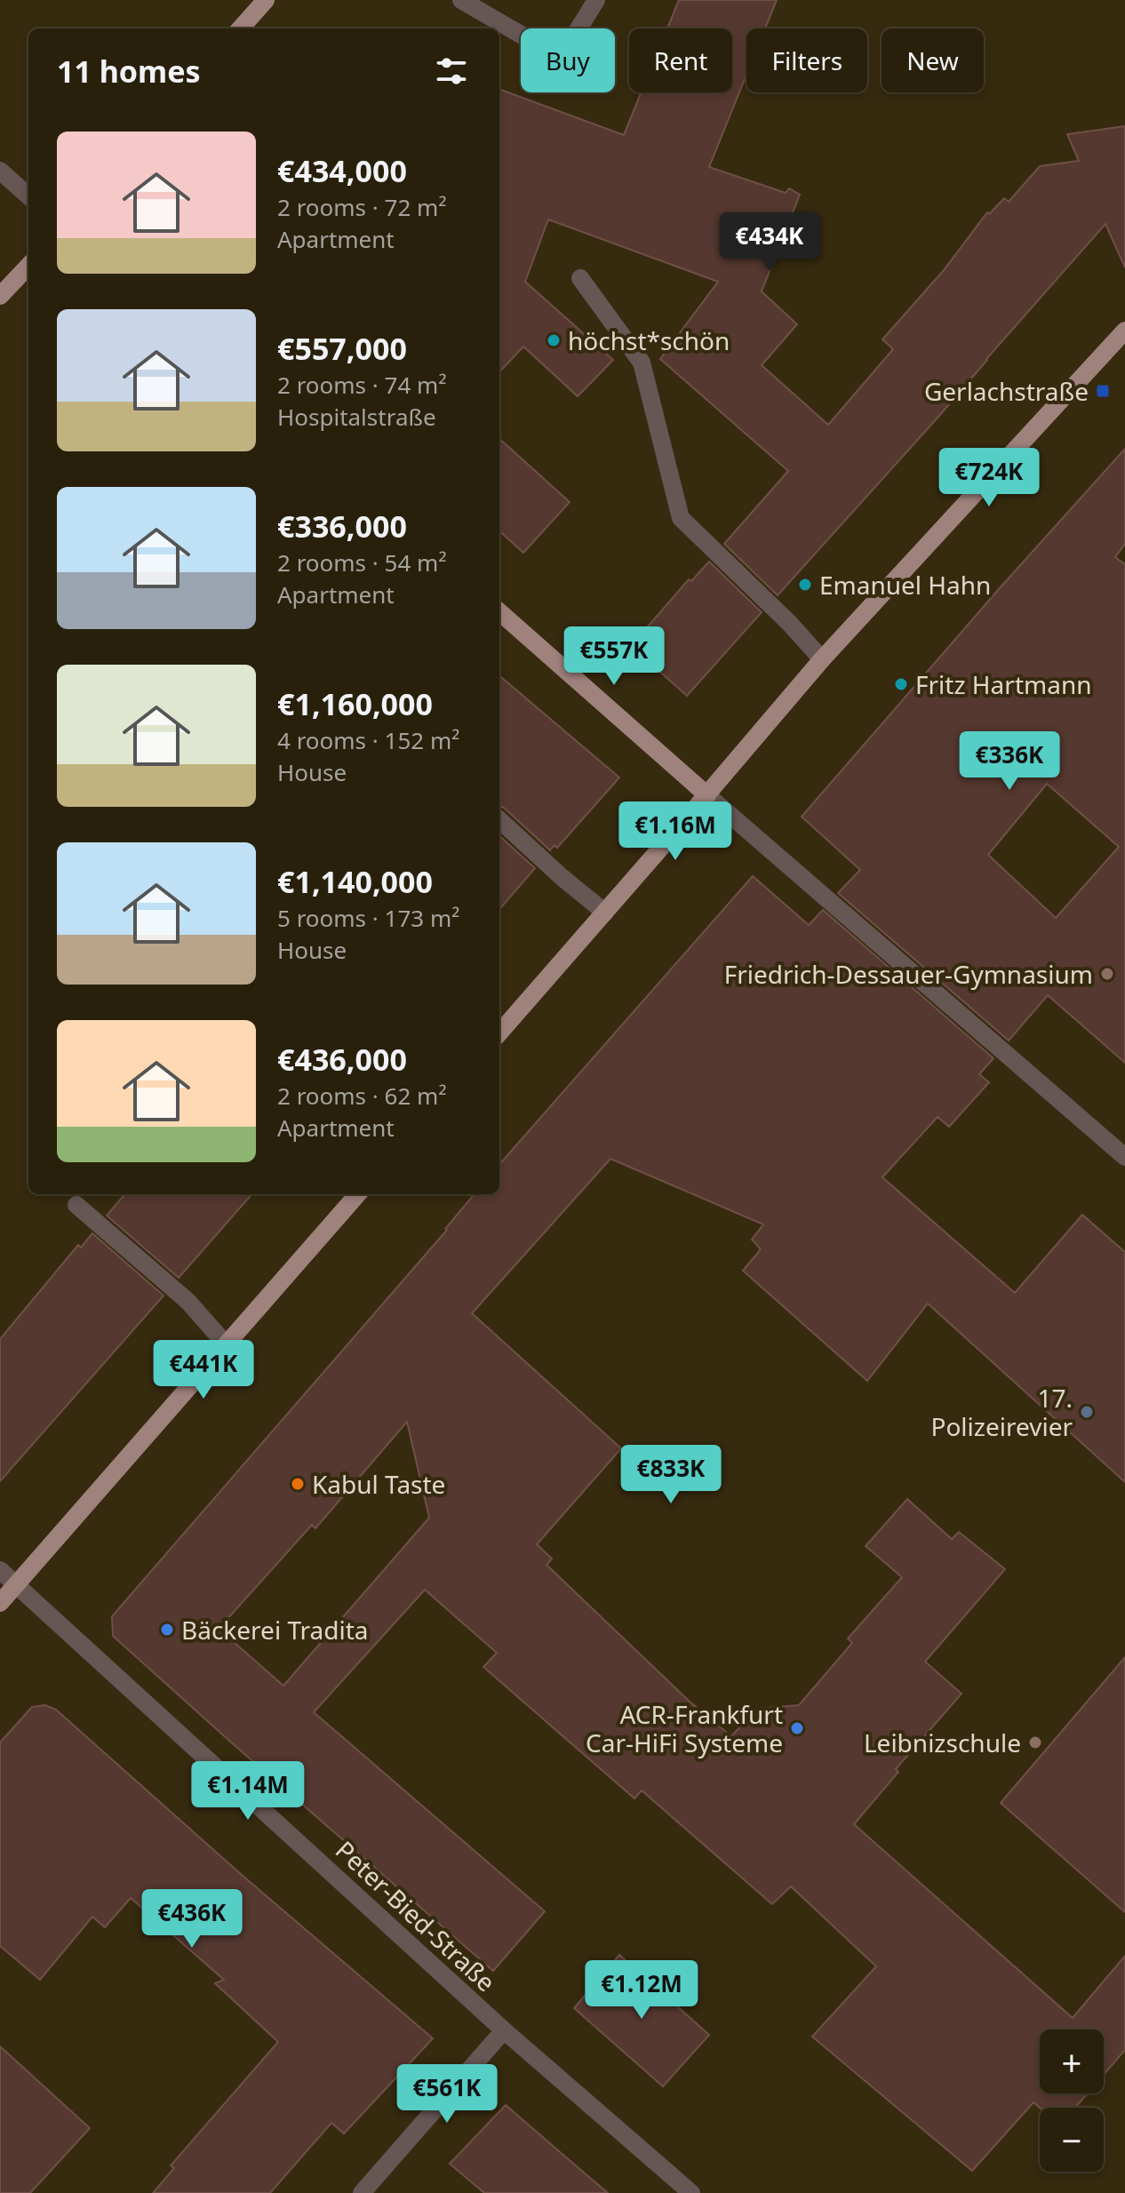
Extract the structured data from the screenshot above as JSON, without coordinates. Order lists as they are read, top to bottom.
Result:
{
  "streets": {
    "street": ["Peter-Bied-Straße"]
  },
  "places": {
    "other": [
      "höchst*schön",
      "Emanuel Hahn",
      "Fritz Hartmann",
      "Friedrich-Dessauer-Gymnasium",
      "17. Polizeirevier",
      "Kabul Taste",
      "Bäckerei Tradita",
      "ACR-Frankfurt Car-HiFi Systeme",
      "Leibnizschule"
    ],
    "transit": ["Gerlachstraße"]
  },
  "page": {
    "chip": [
      "Buy",
      "Rent",
      "Filters",
      "New"
    ],
    "heading": "11 homes",
    "list": [
      {
        "name": "€434,000",
        "note": "2 rooms · 72 m² · Apartment"
      },
      {
        "name": "€557,000",
        "note": "2 rooms · 74 m² · Hospitalstraße"
      },
      {
        "name": "€336,000",
        "note": "2 rooms · 54 m² · Apartment"
      },
      {
        "name": "€1,160,000",
        "note": "4 rooms · 152 m² · House"
      },
      {
        "name": "€1,140,000",
        "note": "5 rooms · 173 m² · House"
      },
      {
        "name": "€436,000",
        "note": "2 rooms · 62 m² · Apartment"
      }
    ],
    "price": [
      "€434K",
      "€724K",
      "€557K",
      "€336K",
      "€1.16M",
      "€441K",
      "€833K",
      "€1.14M",
      "€436K",
      "€1.12M",
      "€561K"
    ],
    "map_buttons": ["+", "−"]
  }
}
